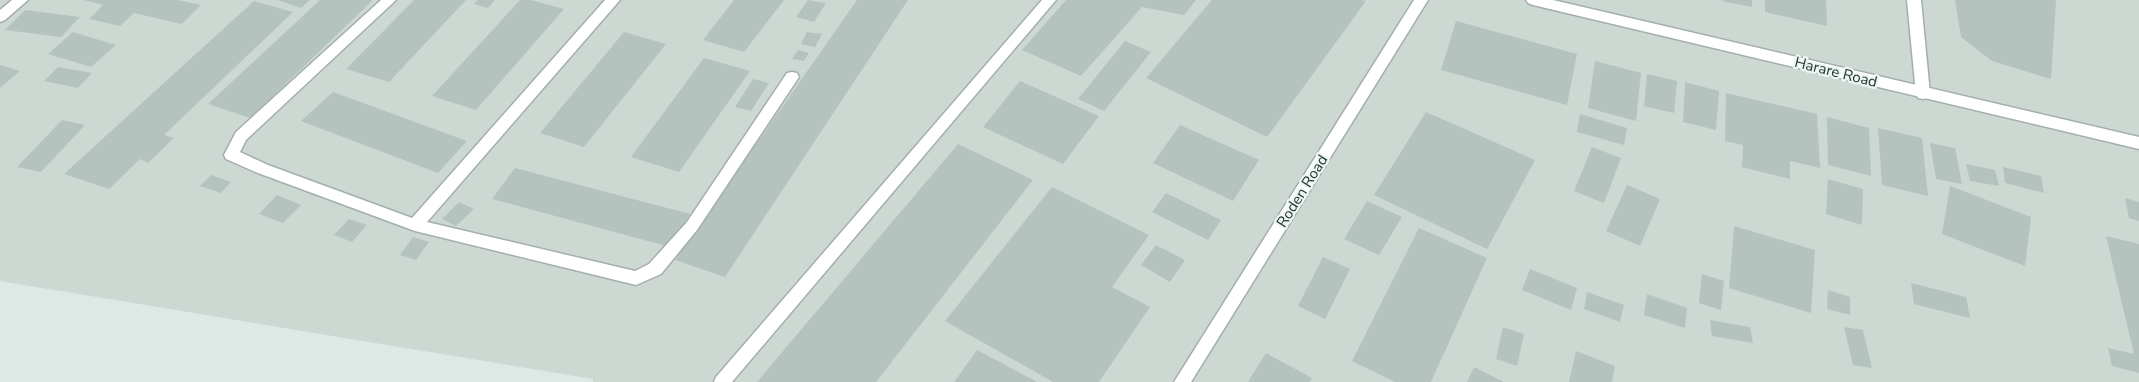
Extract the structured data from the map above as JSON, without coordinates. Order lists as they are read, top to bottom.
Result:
{
  "streets": {
    "street": ["Harare Road", "Roden Road"]
  }
}
